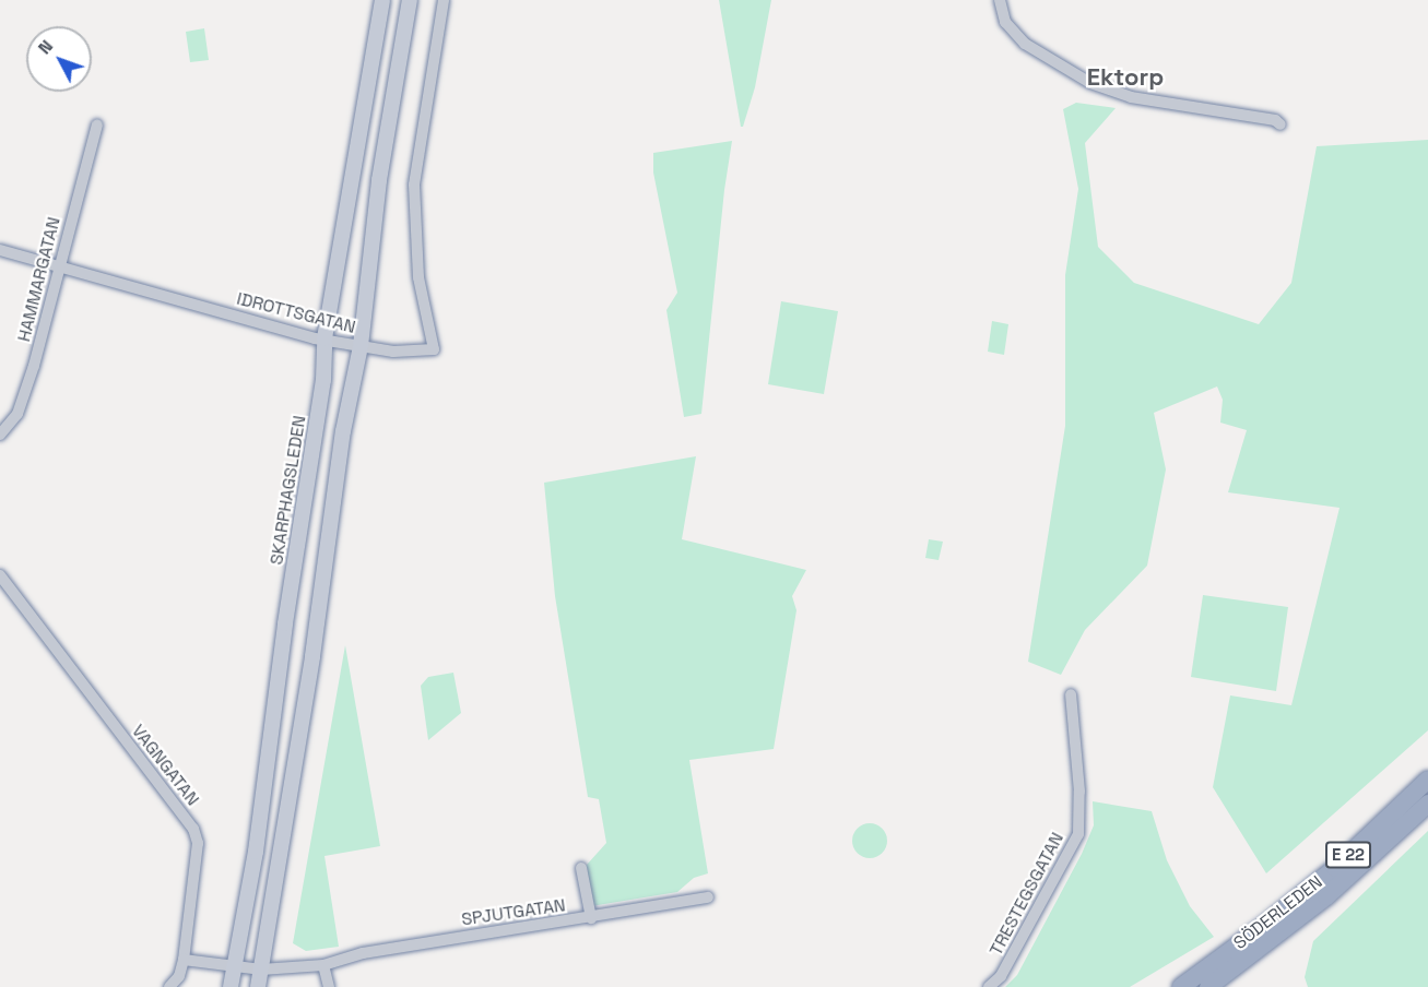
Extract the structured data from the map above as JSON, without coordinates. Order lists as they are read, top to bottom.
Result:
{
  "streets": {
    "highway": ["E 22", "SÖDERLEDEN"],
    "main road": ["SKARPHAGSLEDEN"],
    "street": [
      "HAMMARGATAN",
      "IDROTTSGATAN",
      "VAGNGATAN",
      "TRESTEGSGATAN",
      "SPJUTGATAN"
    ]
  },
  "crossings": [
    ["HAMMARGATAN", "IDROTTSGATAN"],
    ["IDROTTSGATAN", "SKARPHAGSLEDEN"]
  ],
  "districts": ["Ektorp"],
  "north": "top left"
}
